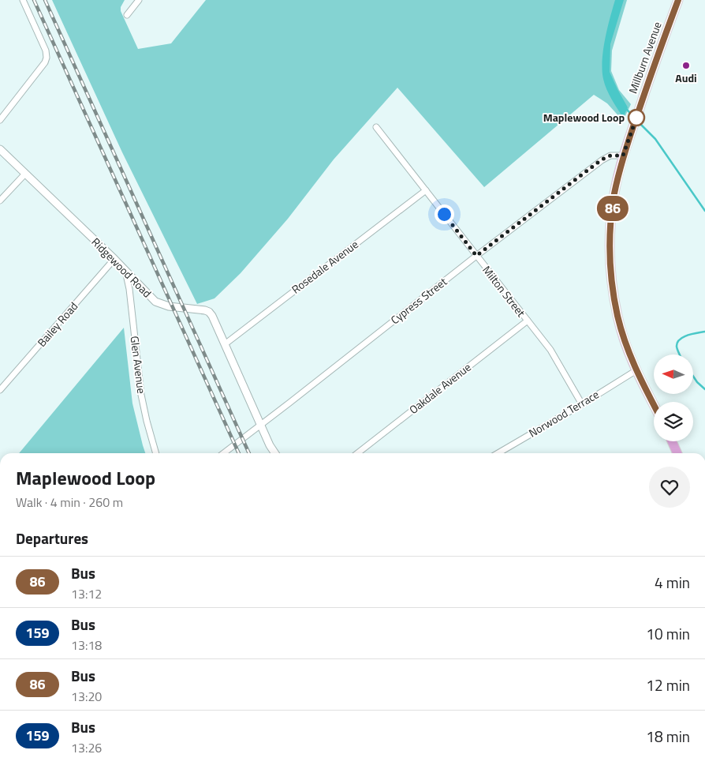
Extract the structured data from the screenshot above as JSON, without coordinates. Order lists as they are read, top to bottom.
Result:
{
  "streets": {
    "main road": ["Millburn Avenue"],
    "street": [
      "Rosedale Avenue",
      "Ridgewood Road",
      "Milton Street",
      "Cypress Street",
      "Bailey Road",
      "Glen Avenue",
      "Oakdale Avenue",
      "Norwood Terrace"
    ]
  },
  "crossings": [
    ["Millburn Avenue", "Cypress Street"],
    ["Millburn Avenue", "Norwood Terrace"],
    ["Rosedale Avenue", "Ridgewood Road"],
    ["Rosedale Avenue", "Milton Street"],
    ["Ridgewood Road", "Cypress Street"],
    ["Ridgewood Road", "Bailey Road"],
    ["Ridgewood Road", "Glen Avenue"],
    ["Milton Street", "Cypress Street"],
    ["Milton Street", "Oakdale Avenue"],
    ["Milton Street", "Norwood Terrace"]
  ],
  "places": ["Audi", "Maplewood Loop"],
  "lines": ["bus line 86"],
  "north": "left",
  "page": {
    "on_map": "86",
    "heading": [
      ["Maplewood Loop", "Walk · 4 min · 260 m"],
      "Departures"
    ],
    "list": [
      {
        "mark": "86",
        "name": "Bus",
        "note": "13:12",
        "value": "4 min"
      },
      {
        "mark": "159",
        "name": "Bus",
        "note": "13:18",
        "value": "10 min"
      },
      {
        "mark": "86",
        "name": "Bus",
        "note": "13:20",
        "value": "12 min"
      },
      {
        "mark": "159",
        "name": "Bus",
        "note": "13:26",
        "value": "18 min"
      }
    ]
  }
}
